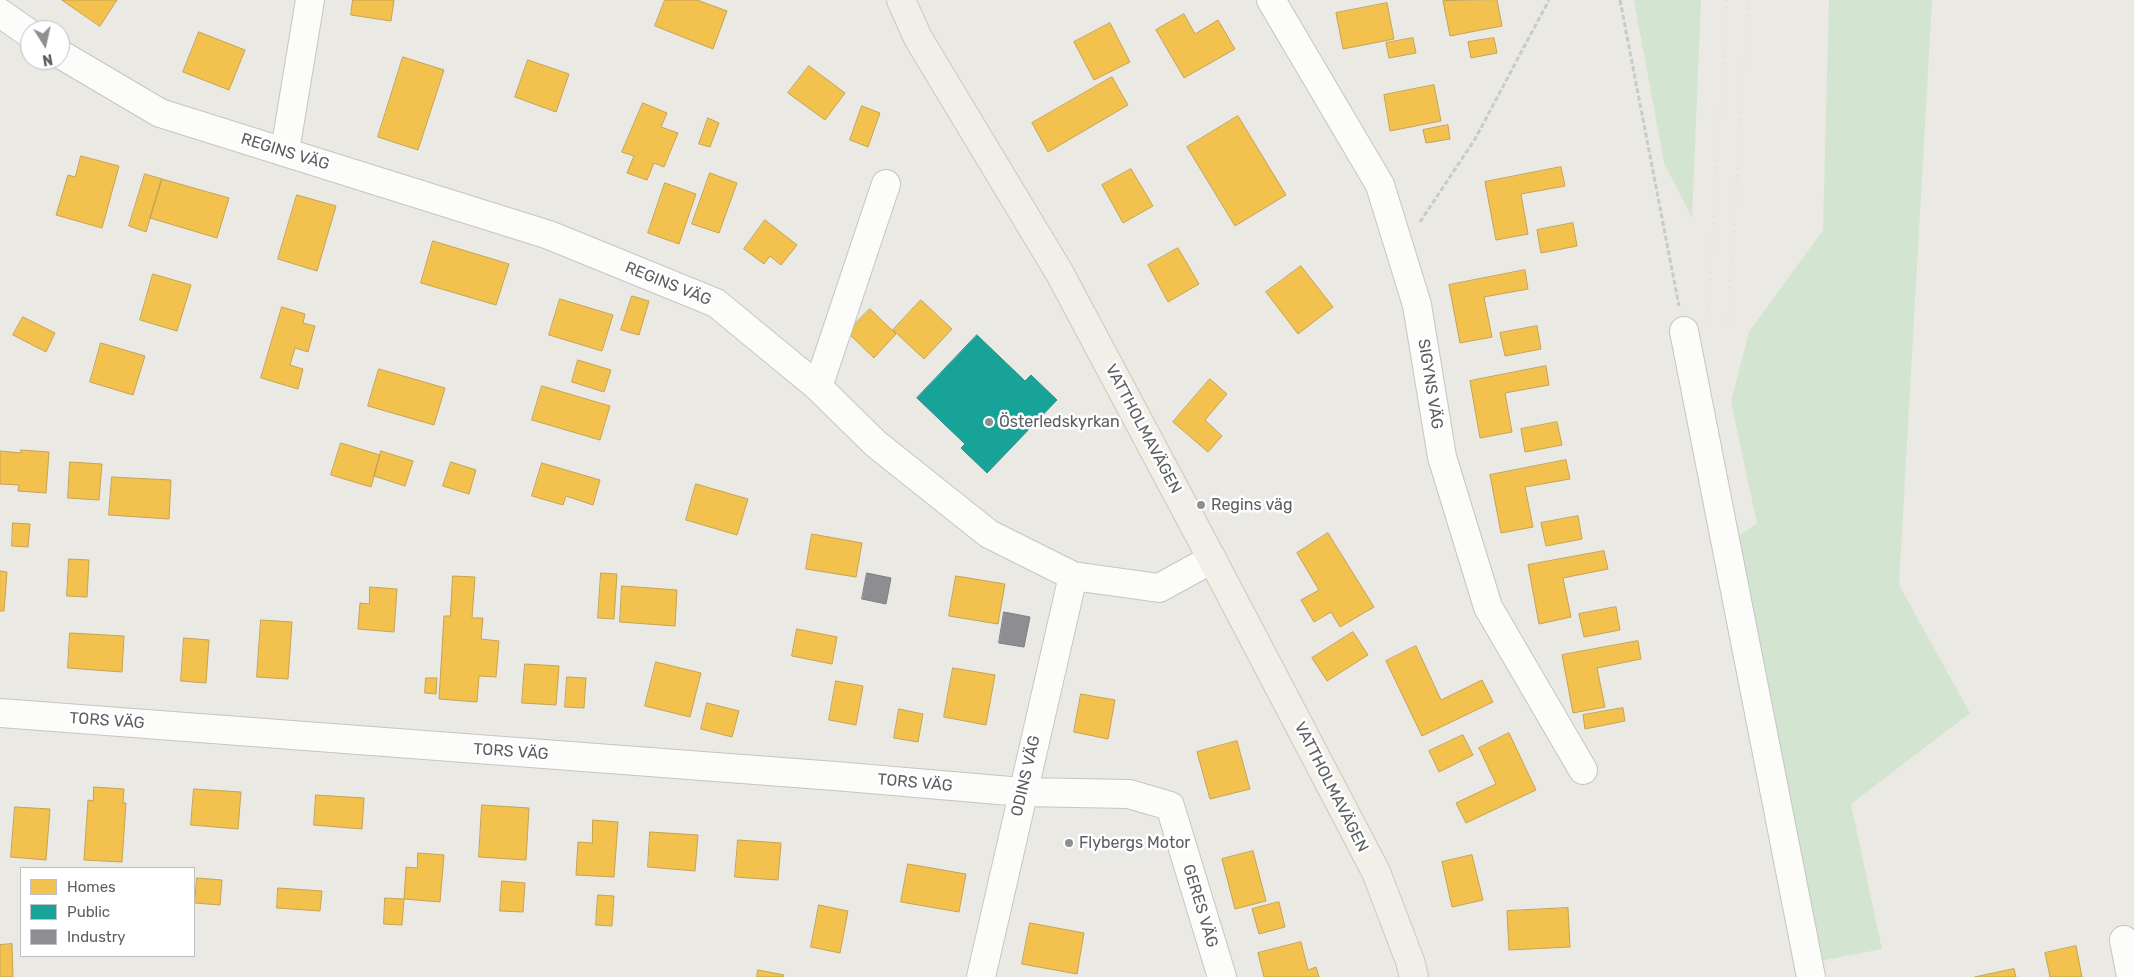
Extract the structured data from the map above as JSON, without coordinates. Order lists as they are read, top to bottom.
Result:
{
  "streets": {
    "main road": ["VATTHOLMAVÄGEN"],
    "street": [
      "REGINS VÄG",
      "SIGYNS VÄG",
      "TORS VÄG",
      "ODINS VÄG",
      "GERES VÄG"
    ]
  },
  "crossings": [
    ["REGINS VÄG", "VATTHOLMAVÄGEN"],
    ["REGINS VÄG", "ODINS VÄG"],
    ["TORS VÄG", "ODINS VÄG"],
    ["TORS VÄG", "GERES VÄG"],
    ["ODINS VÄG", "GERES VÄG"]
  ],
  "places": ["Österledskyrkan", "Regins väg", "Flybergs Motor"],
  "legend": ["Homes", "Public", "Industry"],
  "north": "bottom"
}
